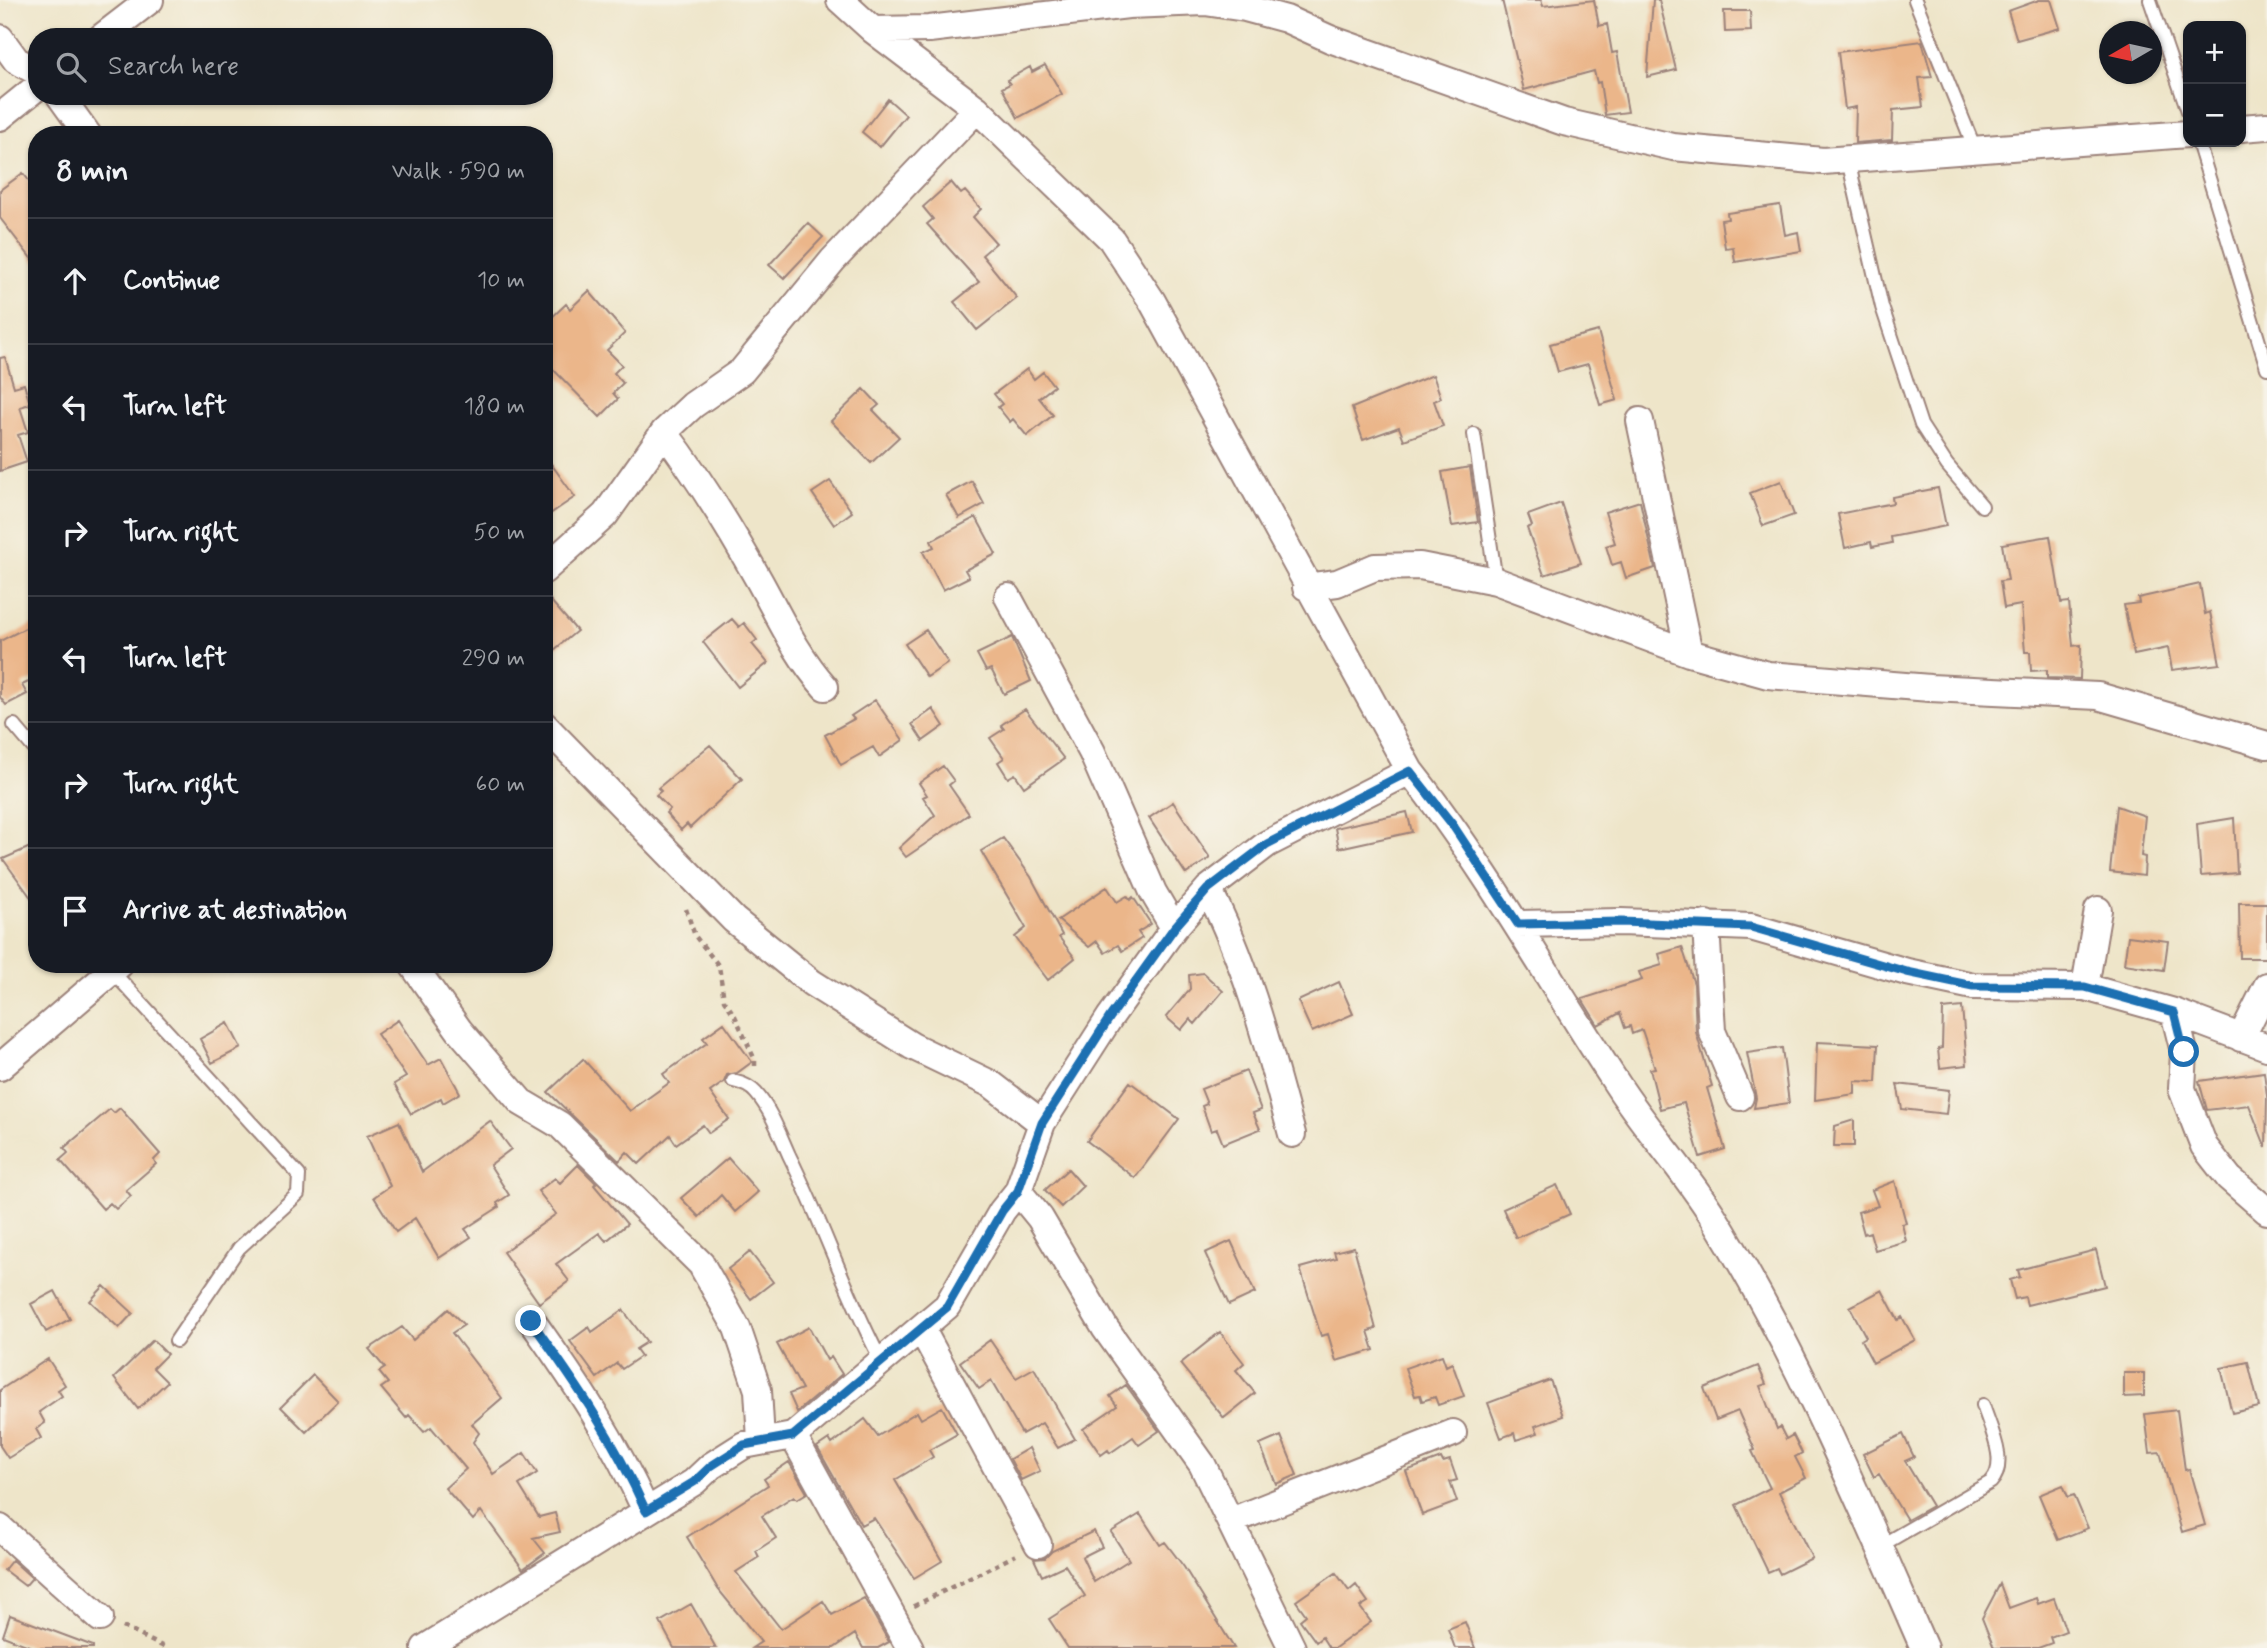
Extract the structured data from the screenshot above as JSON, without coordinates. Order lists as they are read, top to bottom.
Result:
{
  "north": "left",
  "page": {
    "map_buttons": ["+", "−"],
    "search": "Search here",
    "heading": ["8 min", "Walk · 590 m"],
    "list": [
      ["Continue", "10 m"],
      ["Turn left", "180 m"],
      ["Turn right", "50 m"],
      ["Turn left", "290 m"],
      ["Turn right", "60 m"],
      "Arrive at destination"
    ]
  }
}
